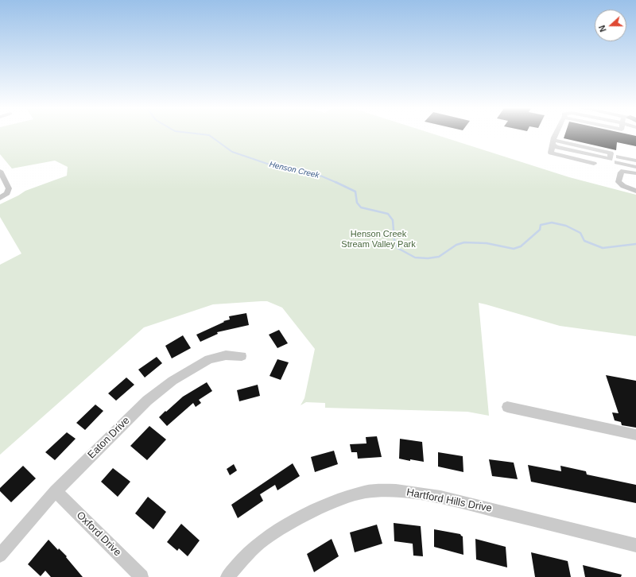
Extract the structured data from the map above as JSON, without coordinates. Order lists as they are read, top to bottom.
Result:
{
  "streets": {
    "street": ["Eaton Drive", "Hartford Hills Drive", "Oxford Drive"]
  },
  "crossings": [
    ["Eaton Drive", "Oxford Drive"]
  ],
  "water": ["Henson Creek"],
  "parks": ["Henson Creek Stream Valley Park"],
  "north": "left"
}
